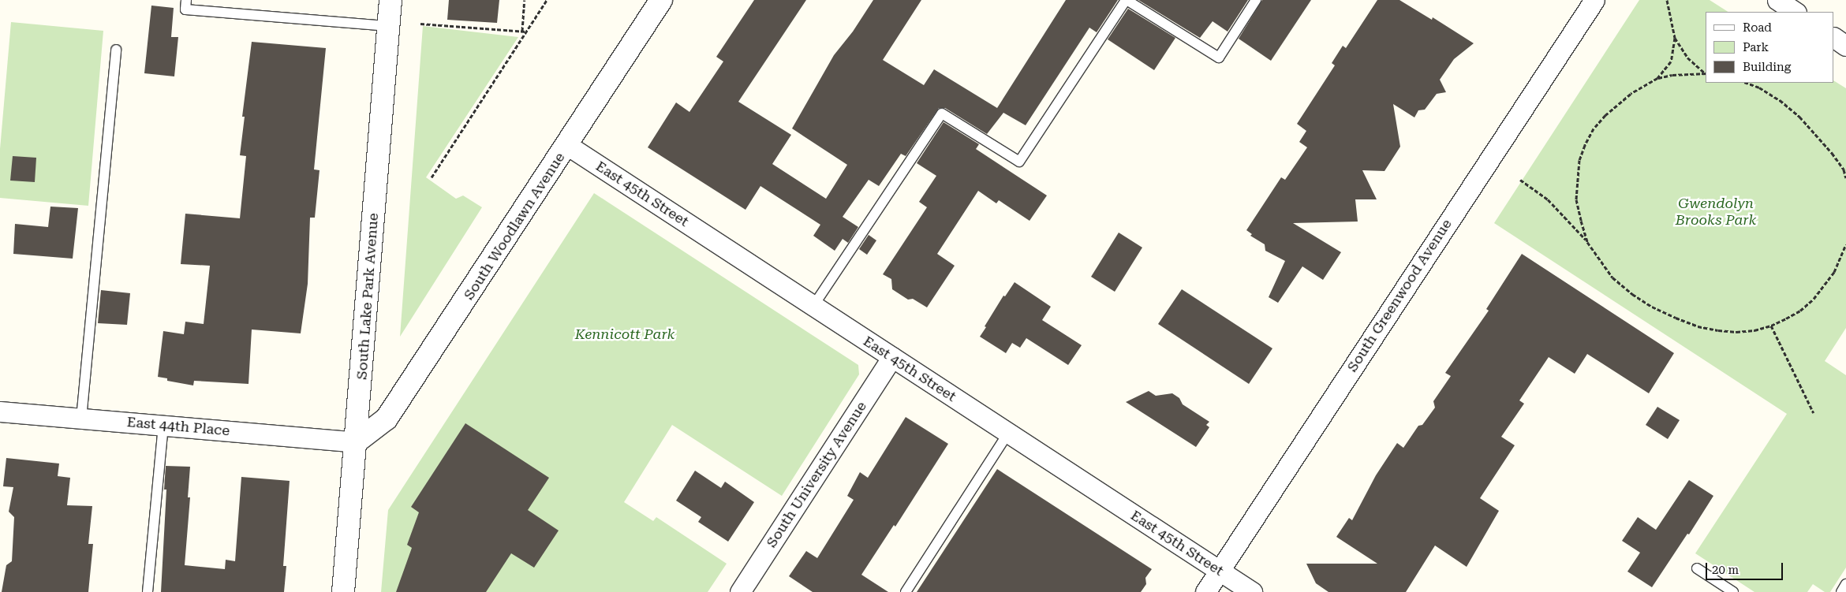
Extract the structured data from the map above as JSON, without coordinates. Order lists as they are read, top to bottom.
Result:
{
  "streets": {
    "street": [
      "East 45th Street",
      "South Woodlawn Avenue",
      "South Greenwood Avenue",
      "South Lake Park Avenue",
      "East 44th Place",
      "South University Avenue"
    ]
  },
  "crossings": [
    ["East 45th Street", "South Woodlawn Avenue"],
    ["East 45th Street", "South Greenwood Avenue"],
    ["East 45th Street", "South University Avenue"],
    ["South Woodlawn Avenue", "South Lake Park Avenue"],
    ["South Woodlawn Avenue", "East 44th Place"],
    ["South Lake Park Avenue", "East 44th Place"]
  ],
  "parks": ["Gwendolyn Brooks Park", "Kennicott Park"],
  "legend": ["Road", "Park", "Building"],
  "scale_bar": "20 m"
}
